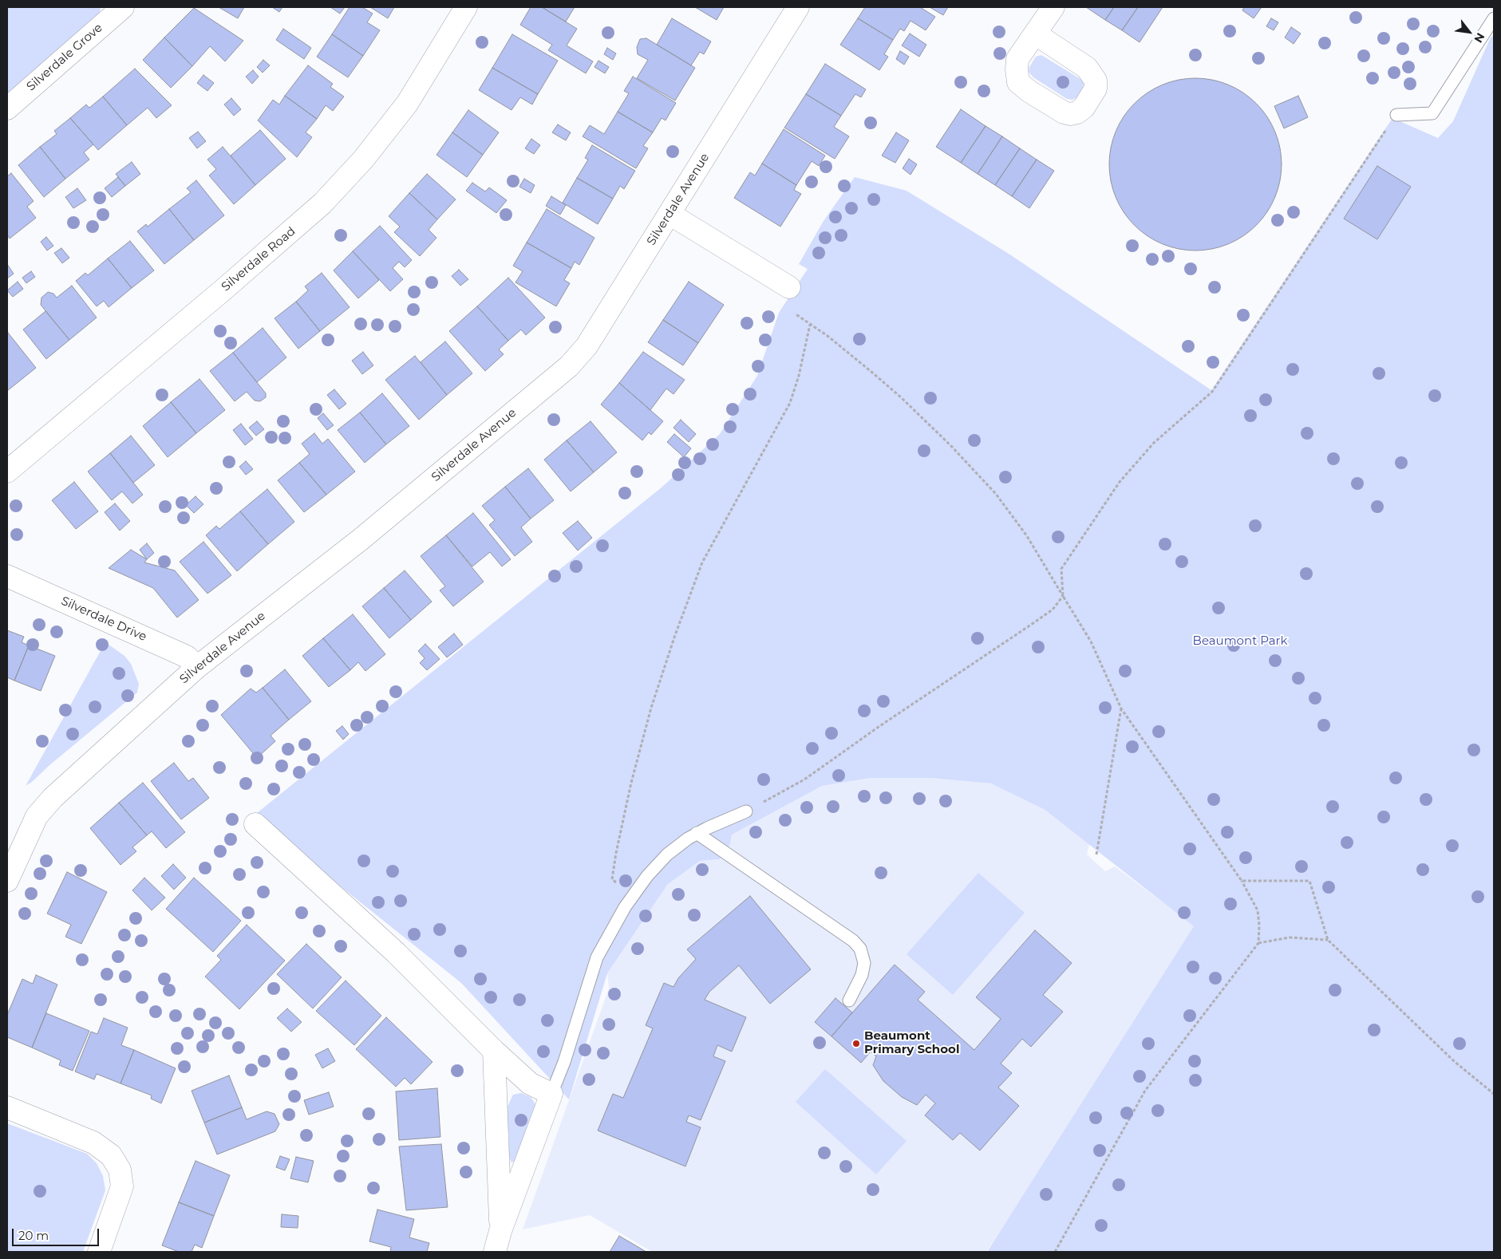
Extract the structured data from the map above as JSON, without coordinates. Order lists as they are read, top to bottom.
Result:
{
  "streets": {
    "street": [
      "Silverdale Grove",
      "Silverdale Avenue",
      "Silverdale Road",
      "Silverdale Drive"
    ]
  },
  "crossings": [
    ["Silverdale Avenue", "Silverdale Drive"]
  ],
  "parks": ["Beaumont Park"],
  "places": ["Beaumont Primary School"],
  "scale_bar": "20 m",
  "north": "bottom right"
}
